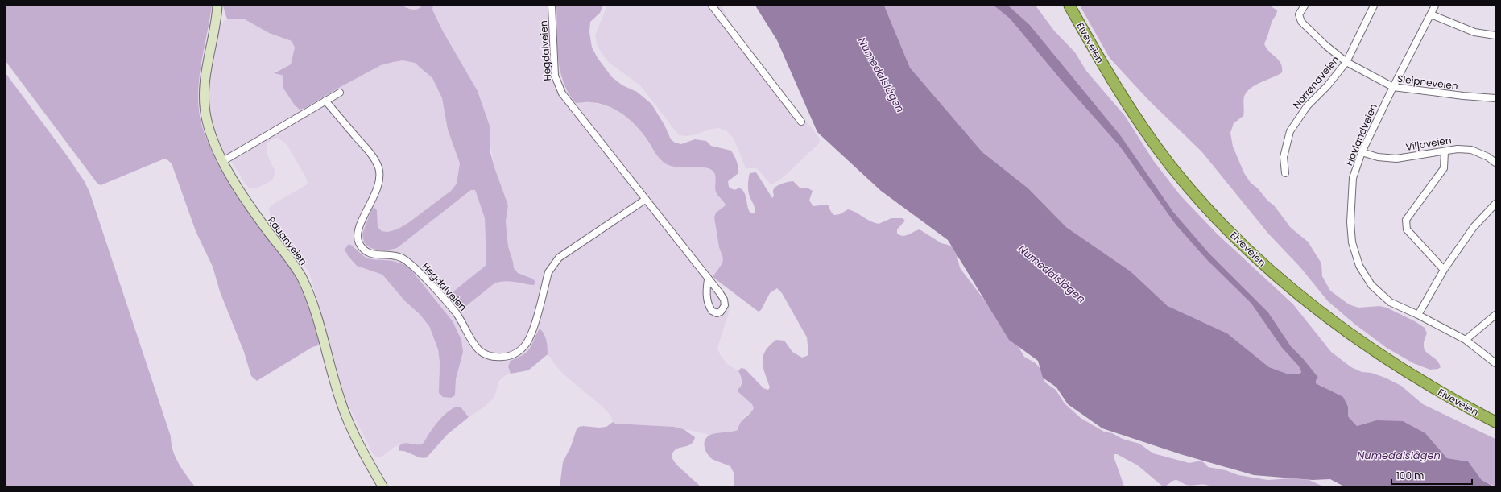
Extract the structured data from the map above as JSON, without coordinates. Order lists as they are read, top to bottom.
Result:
{
  "streets": {
    "highway": ["Elveveien"],
    "main road": ["Rauanveien"],
    "street": [
      "Hegdalveien",
      "Norrønaveien",
      "Sleipneveien",
      "Hovlandveien",
      "Viljaveien"
    ]
  },
  "crossings": [
    ["Norrønaveien", "Sleipneveien"],
    ["Sleipneveien", "Hovlandveien"],
    ["Hovlandveien", "Viljaveien"]
  ],
  "water": ["Numedalslågen"],
  "scale_bar": "100 m"
}
